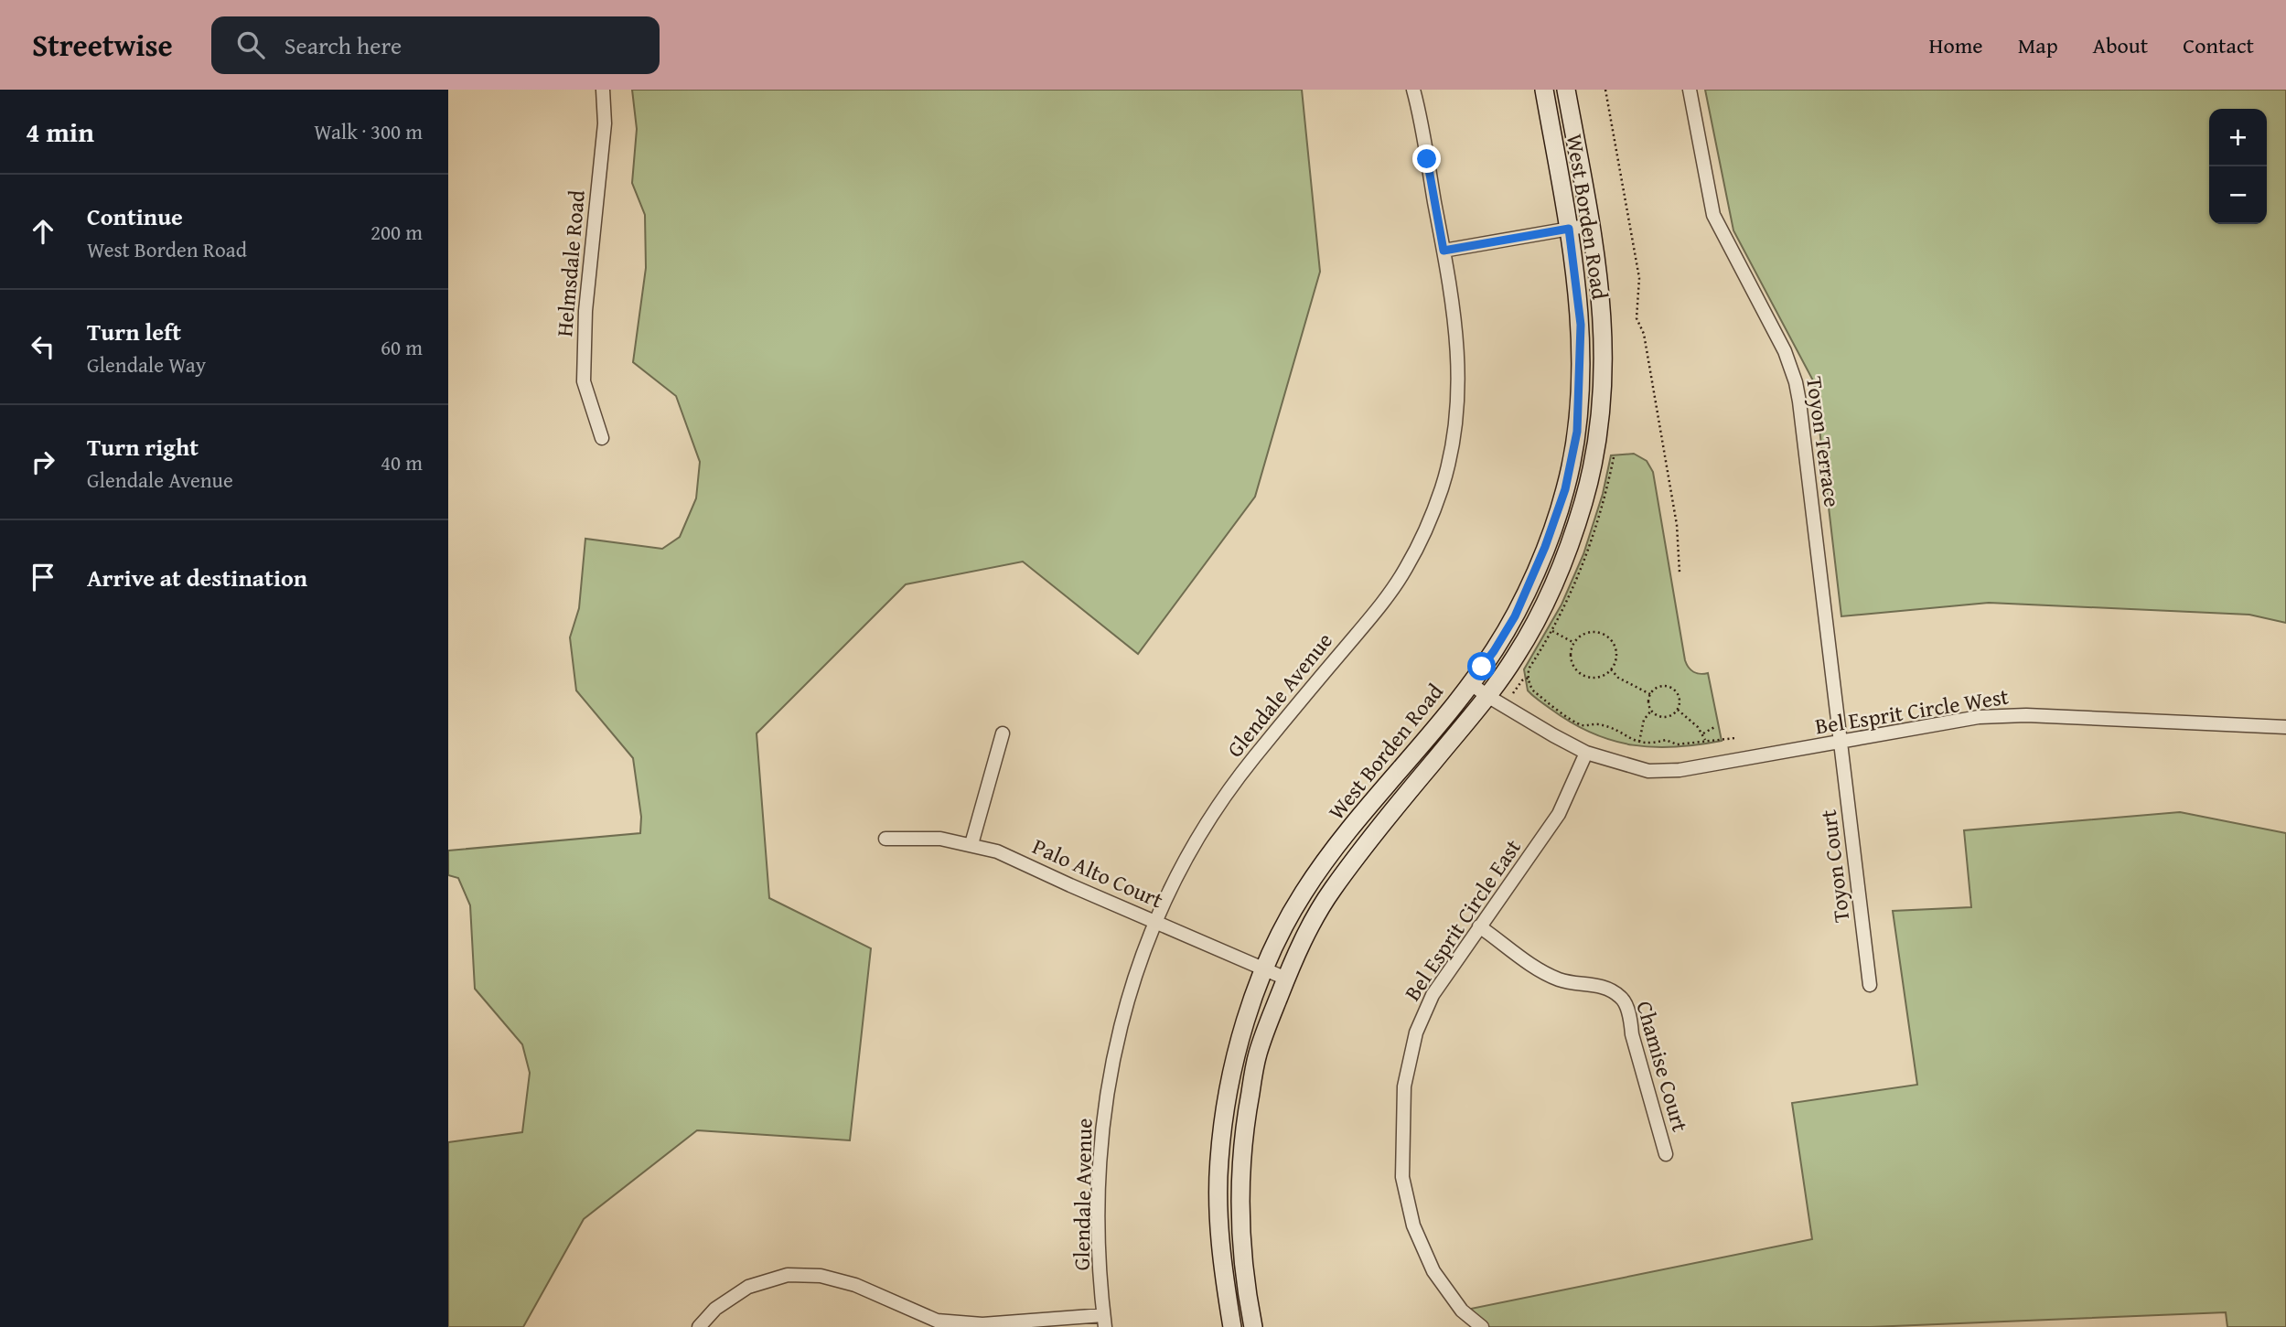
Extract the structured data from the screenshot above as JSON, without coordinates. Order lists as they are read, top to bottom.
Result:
{
  "streets": {
    "main road": ["West Borden Road"],
    "street": [
      "Helmsdale Road",
      "Toyon Terrace",
      "Glendale Avenue",
      "Bel Esprit Circle West",
      "Toyon Court",
      "Palo Alto Court",
      "Bel Esprit Circle East",
      "Chamise Court"
    ]
  },
  "crossings": [
    ["West Borden Road", "Bel Esprit Circle West"],
    ["West Borden Road", "Palo Alto Court"],
    ["Toyon Terrace", "Bel Esprit Circle West"],
    ["Toyon Terrace", "Toyon Court"],
    ["Glendale Avenue", "Palo Alto Court"],
    ["Bel Esprit Circle West", "Toyon Court"],
    ["Bel Esprit Circle West", "Bel Esprit Circle East"],
    ["Bel Esprit Circle East", "Chamise Court"]
  ],
  "page": {
    "header": "Streetwise",
    "search": "Search here",
    "nav": [
      "Home",
      "Map",
      "About",
      "Contact"
    ],
    "heading": ["4 min", "Walk · 300 m"],
    "map_buttons": ["+", "−"],
    "list": [
      ["Continue", "West Borden Road", "200 m"],
      ["Turn left", "Glendale Way", "60 m"],
      ["Turn right", "Glendale Avenue", "40 m"],
      "Arrive at destination"
    ]
  }
}
